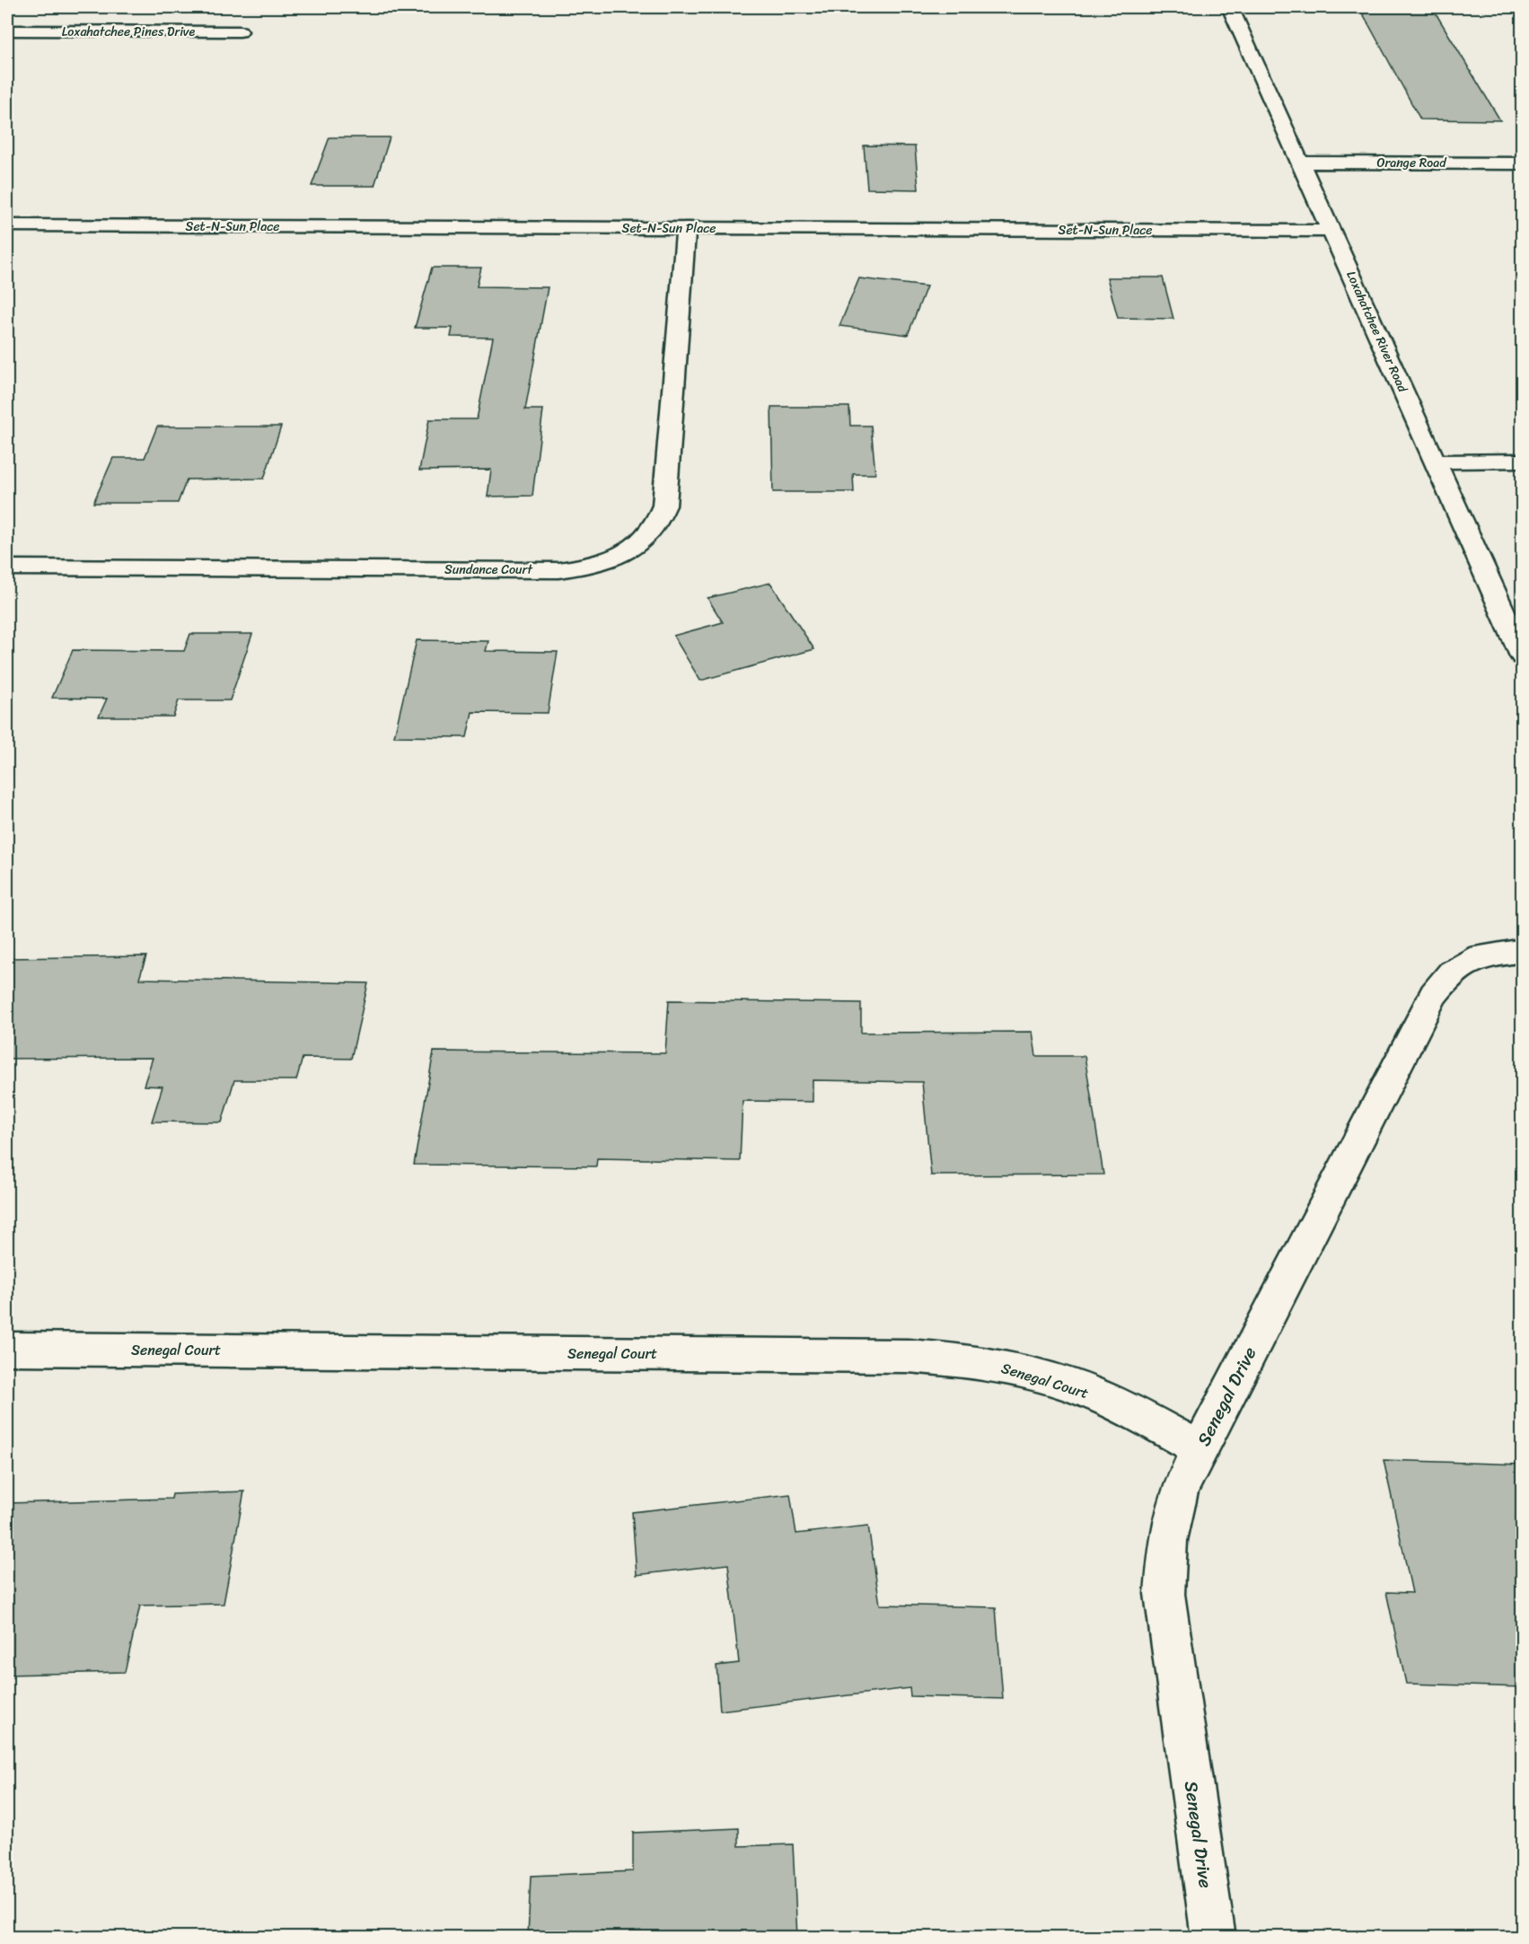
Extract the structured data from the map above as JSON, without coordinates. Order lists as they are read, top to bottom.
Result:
{
  "streets": {
    "street": [
      "Loxahatchee Pines Drive",
      "Orange Road",
      "Set-N-Sun Place",
      "Loxahatchee River Road",
      "Sundance Court",
      "Senegal Court",
      "Senegal Drive"
    ]
  },
  "crossings": [
    ["Orange Road", "Loxahatchee River Road"],
    ["Set-N-Sun Place", "Loxahatchee River Road"],
    ["Set-N-Sun Place", "Sundance Court"],
    ["Senegal Court", "Senegal Drive"]
  ]
}
